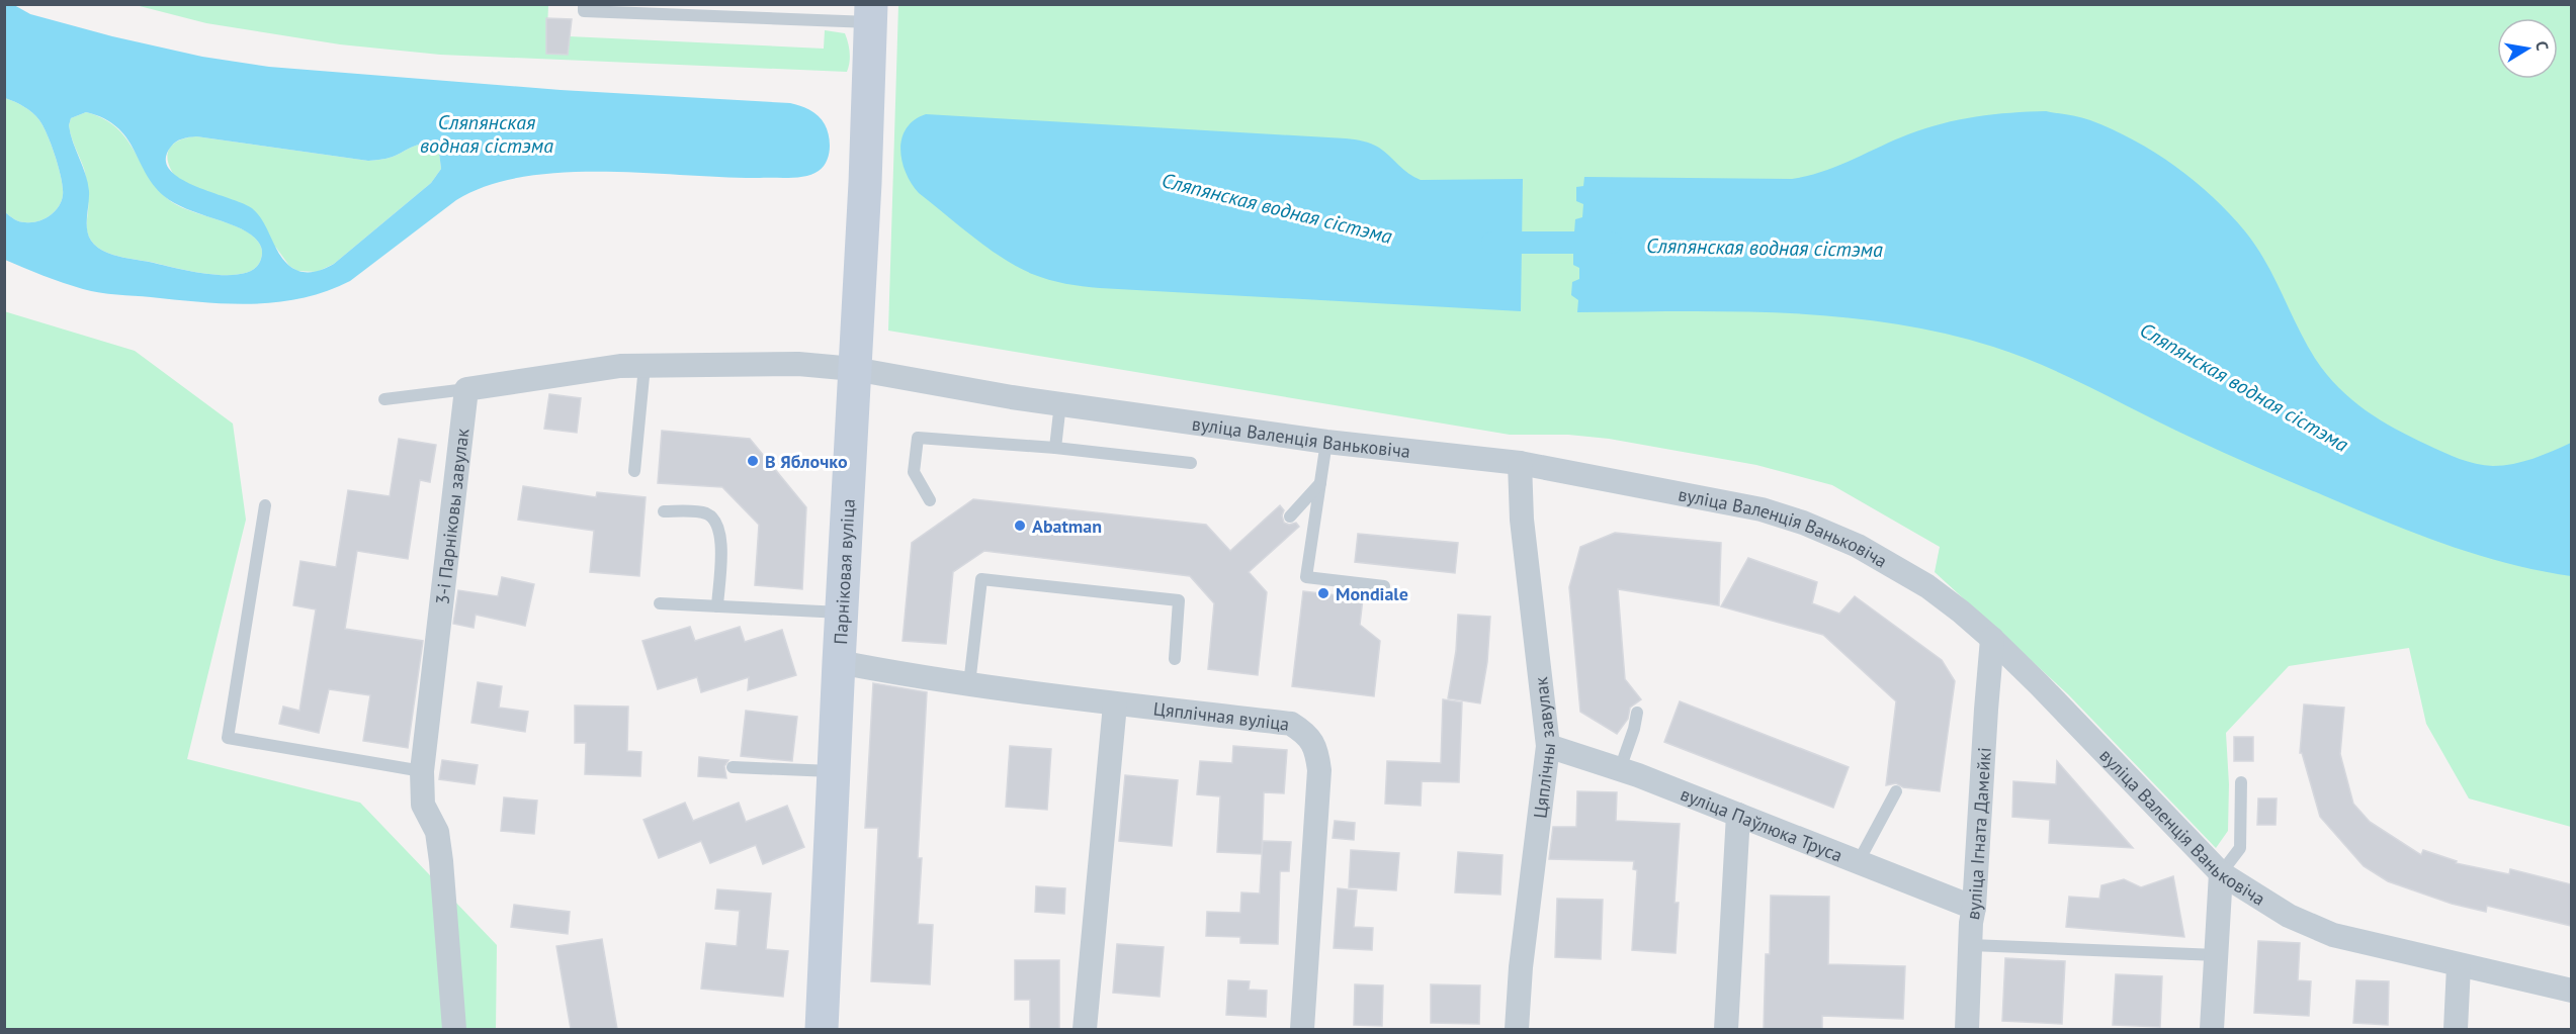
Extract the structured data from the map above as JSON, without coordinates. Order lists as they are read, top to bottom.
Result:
{
  "streets": {
    "street": [
      "вуліца Валенція Ваньковіча",
      "3-і Парніковы завулак",
      "Парніковая вуліца",
      "Цяплічная вуліца",
      "Цяплічны завулак",
      "вуліца Паўлюка Труса",
      "вуліца Ігната Дамейкі"
    ]
  },
  "crossings": [
    ["вуліца Валенція Ваньковіча", "Парніковая вуліца"],
    ["вуліца Валенція Ваньковіча", "Цяплічны завулак"],
    ["вуліца Валенція Ваньковіча", "вуліца Ігната Дамейкі"],
    ["Парніковая вуліца", "Цяплічная вуліца"],
    ["Цяплічны завулак", "вуліца Паўлюка Труса"],
    ["вуліца Паўлюка Труса", "вуліца Ігната Дамейкі"]
  ],
  "water": ["Сляпянская водная сістэма"],
  "places": ["В Яблочко", "Abatman", "Mondiale"],
  "north": "right"
}
